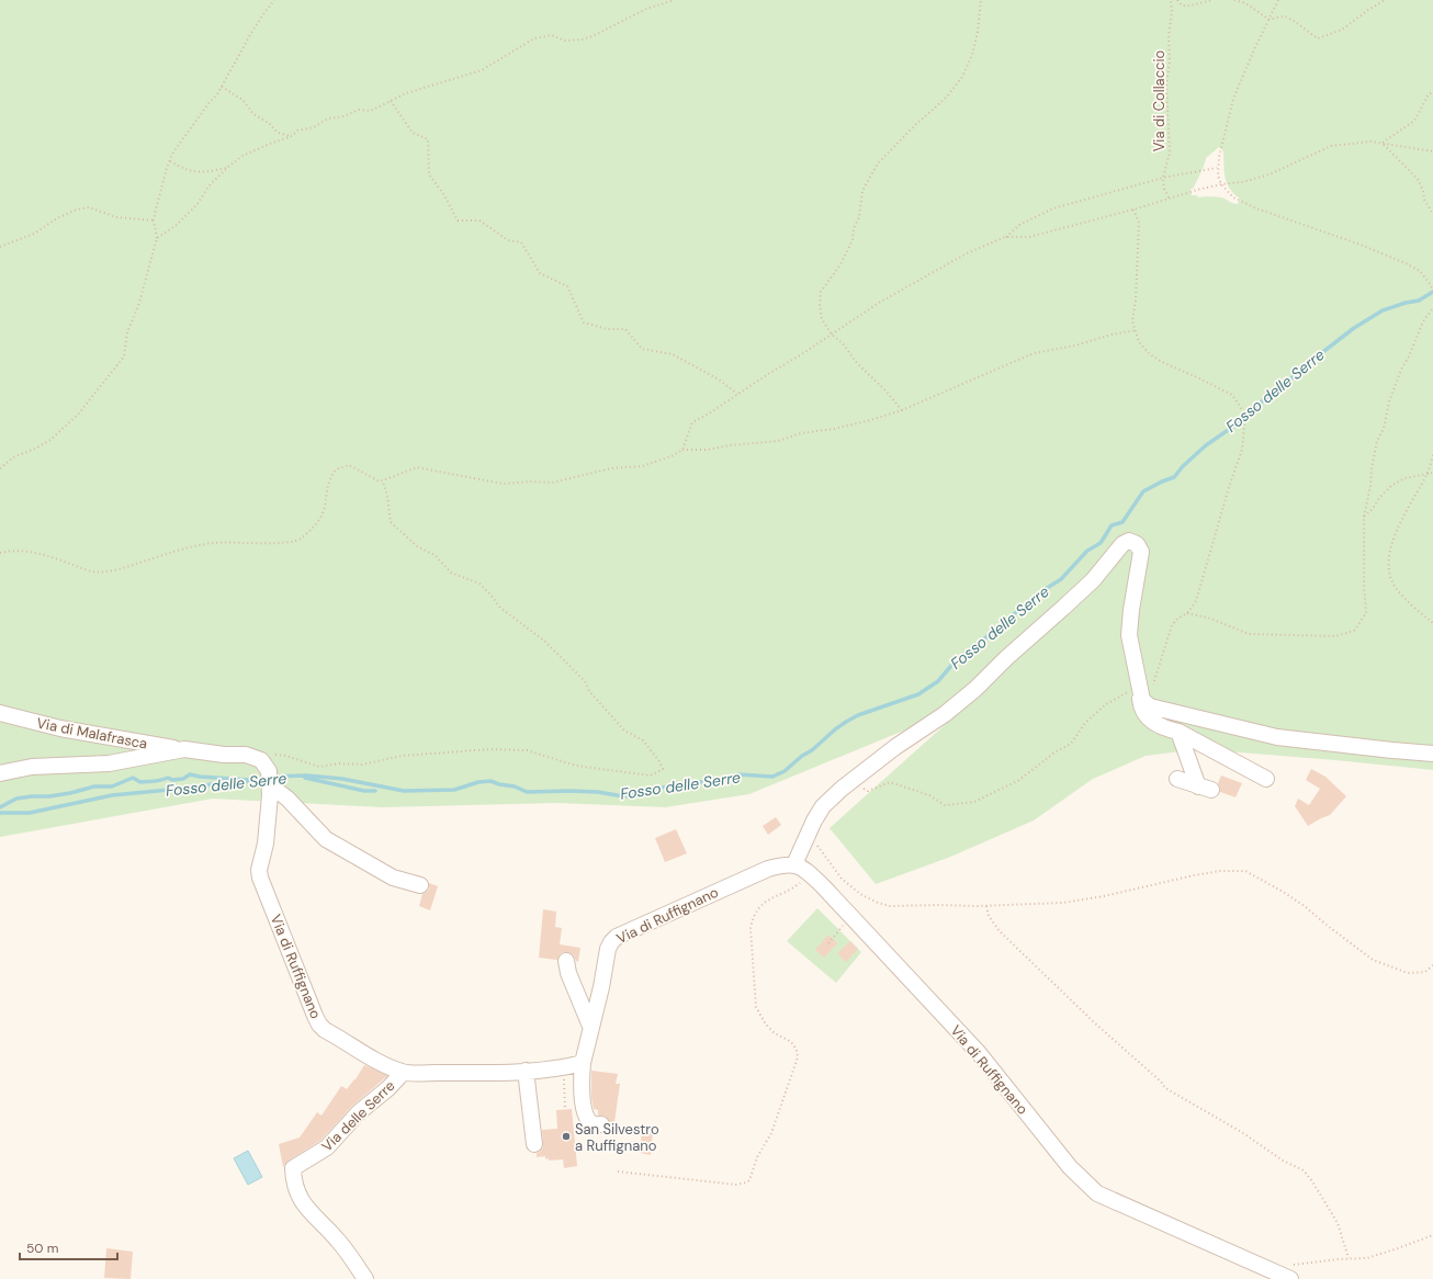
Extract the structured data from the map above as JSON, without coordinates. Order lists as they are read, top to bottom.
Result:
{
  "streets": {
    "street": ["Via di Malafrasca", "Via di Ruffignano", "Via delle Serre"],
    "path": ["Via di Collaccio"]
  },
  "crossings": [
    ["Via di Ruffignano", "Via delle Serre"]
  ],
  "water": ["Fosso delle Serre"],
  "places": ["San Silvestro a Ruffignano"],
  "scale_bar": "50 m"
}
